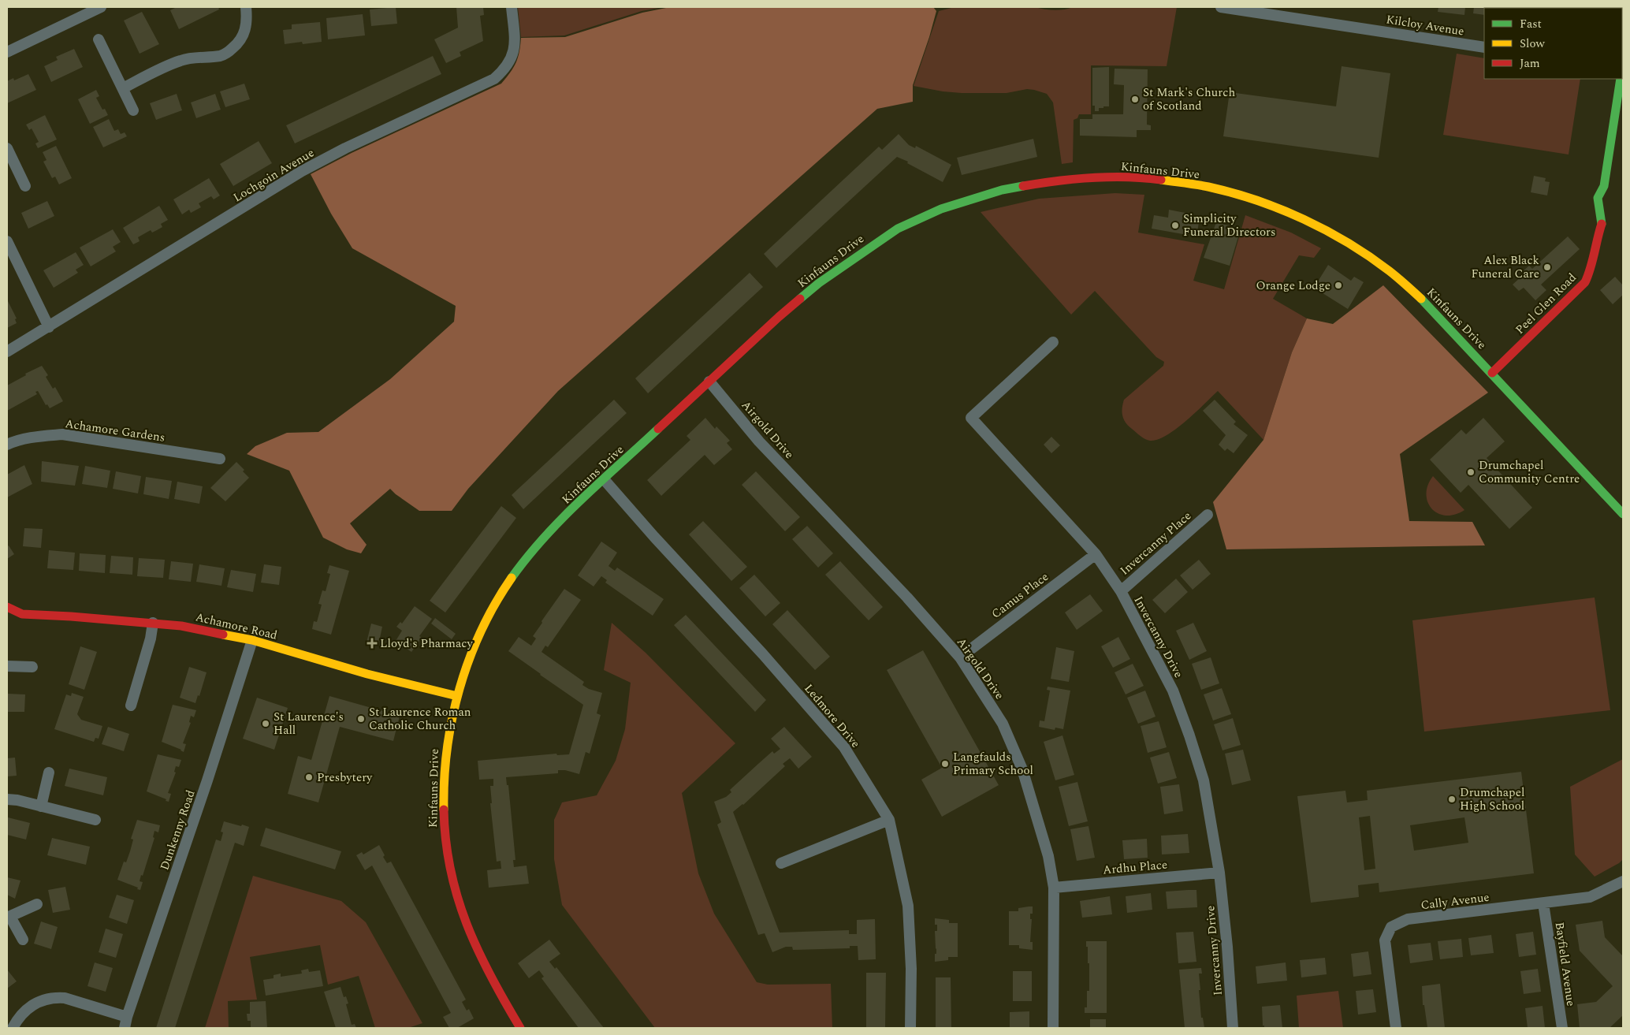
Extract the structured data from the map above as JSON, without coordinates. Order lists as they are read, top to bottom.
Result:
{
  "streets": {
    "street": [
      "Kilcloy Avenue",
      "Kinfauns Drive",
      "Lochgoin Avenue",
      "Peel Glen Road",
      "Airgold Drive",
      "Achamore Gardens",
      "Invercanny Place",
      "Camus Place",
      "Achamore Road",
      "Invercanny Drive",
      "Ledmore Drive",
      "Dunkenny Road",
      "Ardhu Place",
      "Cally Avenue",
      "Bayfield Avenue"
    ]
  },
  "crossings": [
    ["Kinfauns Drive", "Peel Glen Road"],
    ["Kinfauns Drive", "Airgold Drive"],
    ["Kinfauns Drive", "Achamore Road"],
    ["Kinfauns Drive", "Ledmore Drive"],
    ["Airgold Drive", "Camus Place"],
    ["Airgold Drive", "Ardhu Place"],
    ["Invercanny Place", "Invercanny Drive"],
    ["Camus Place", "Invercanny Drive"],
    ["Achamore Road", "Dunkenny Road"],
    ["Invercanny Drive", "Ardhu Place"],
    ["Cally Avenue", "Bayfield Avenue"]
  ],
  "places": {
    "other": [
      "St Mark's Church of Scotland",
      "Simplicity Funeral Directors",
      "Alex Black Funeral Care",
      "Orange Lodge",
      "Drumchapel Community Centre",
      "St Laurence Roman Catholic Church",
      "St Laurence's Hall",
      "Langfaulds Primary School",
      "Presbytery",
      "Drumchapel High School"
    ],
    "health": ["Lloyd's Pharmacy"]
  },
  "legend": ["Fast", "Slow", "Jam"]
}
